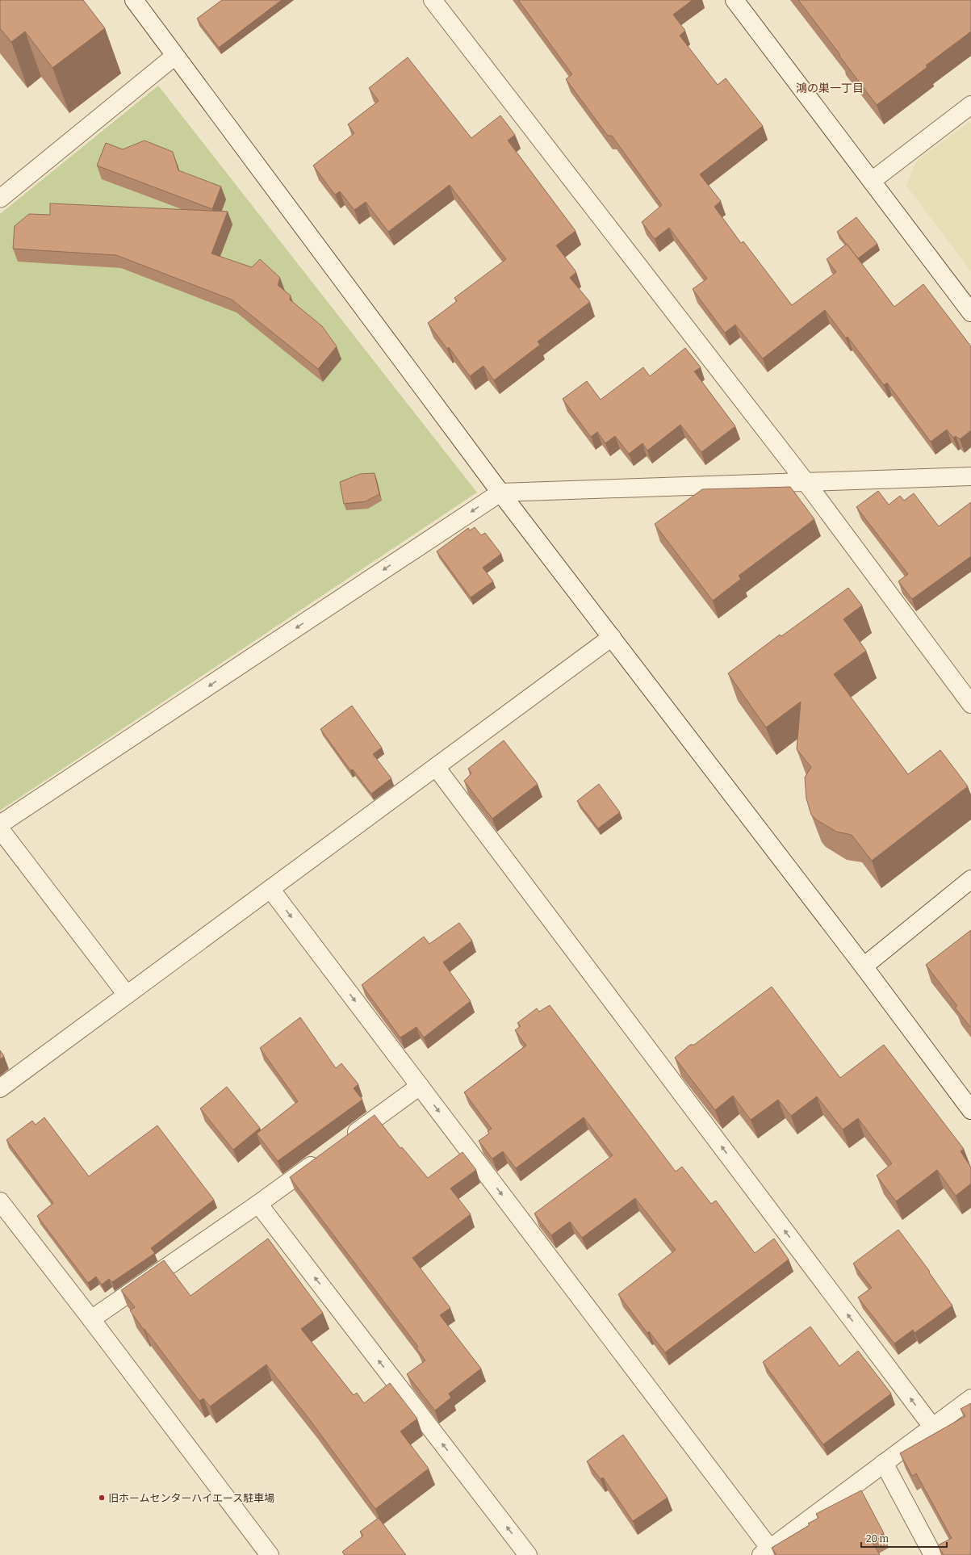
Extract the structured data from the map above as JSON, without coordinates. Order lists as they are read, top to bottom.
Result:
{
  "districts": ["鴻の巣一丁目"],
  "places": ["旧ホームセンターハイエース駐車場"],
  "scale_bar": "20 m"
}
